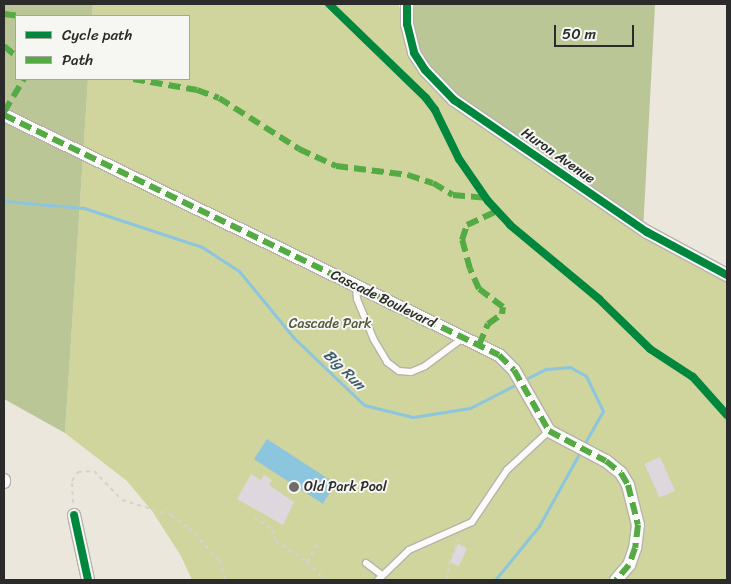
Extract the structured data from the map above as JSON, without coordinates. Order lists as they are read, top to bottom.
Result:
{
  "streets": {
    "street": ["Huron Avenue", "Cascade Boulevard"]
  },
  "water": ["Big Run"],
  "parks": ["Cascade Park"],
  "places": ["Old Park Pool"],
  "legend": ["Cycle path", "Path"],
  "scale_bar": "50 m"
}
